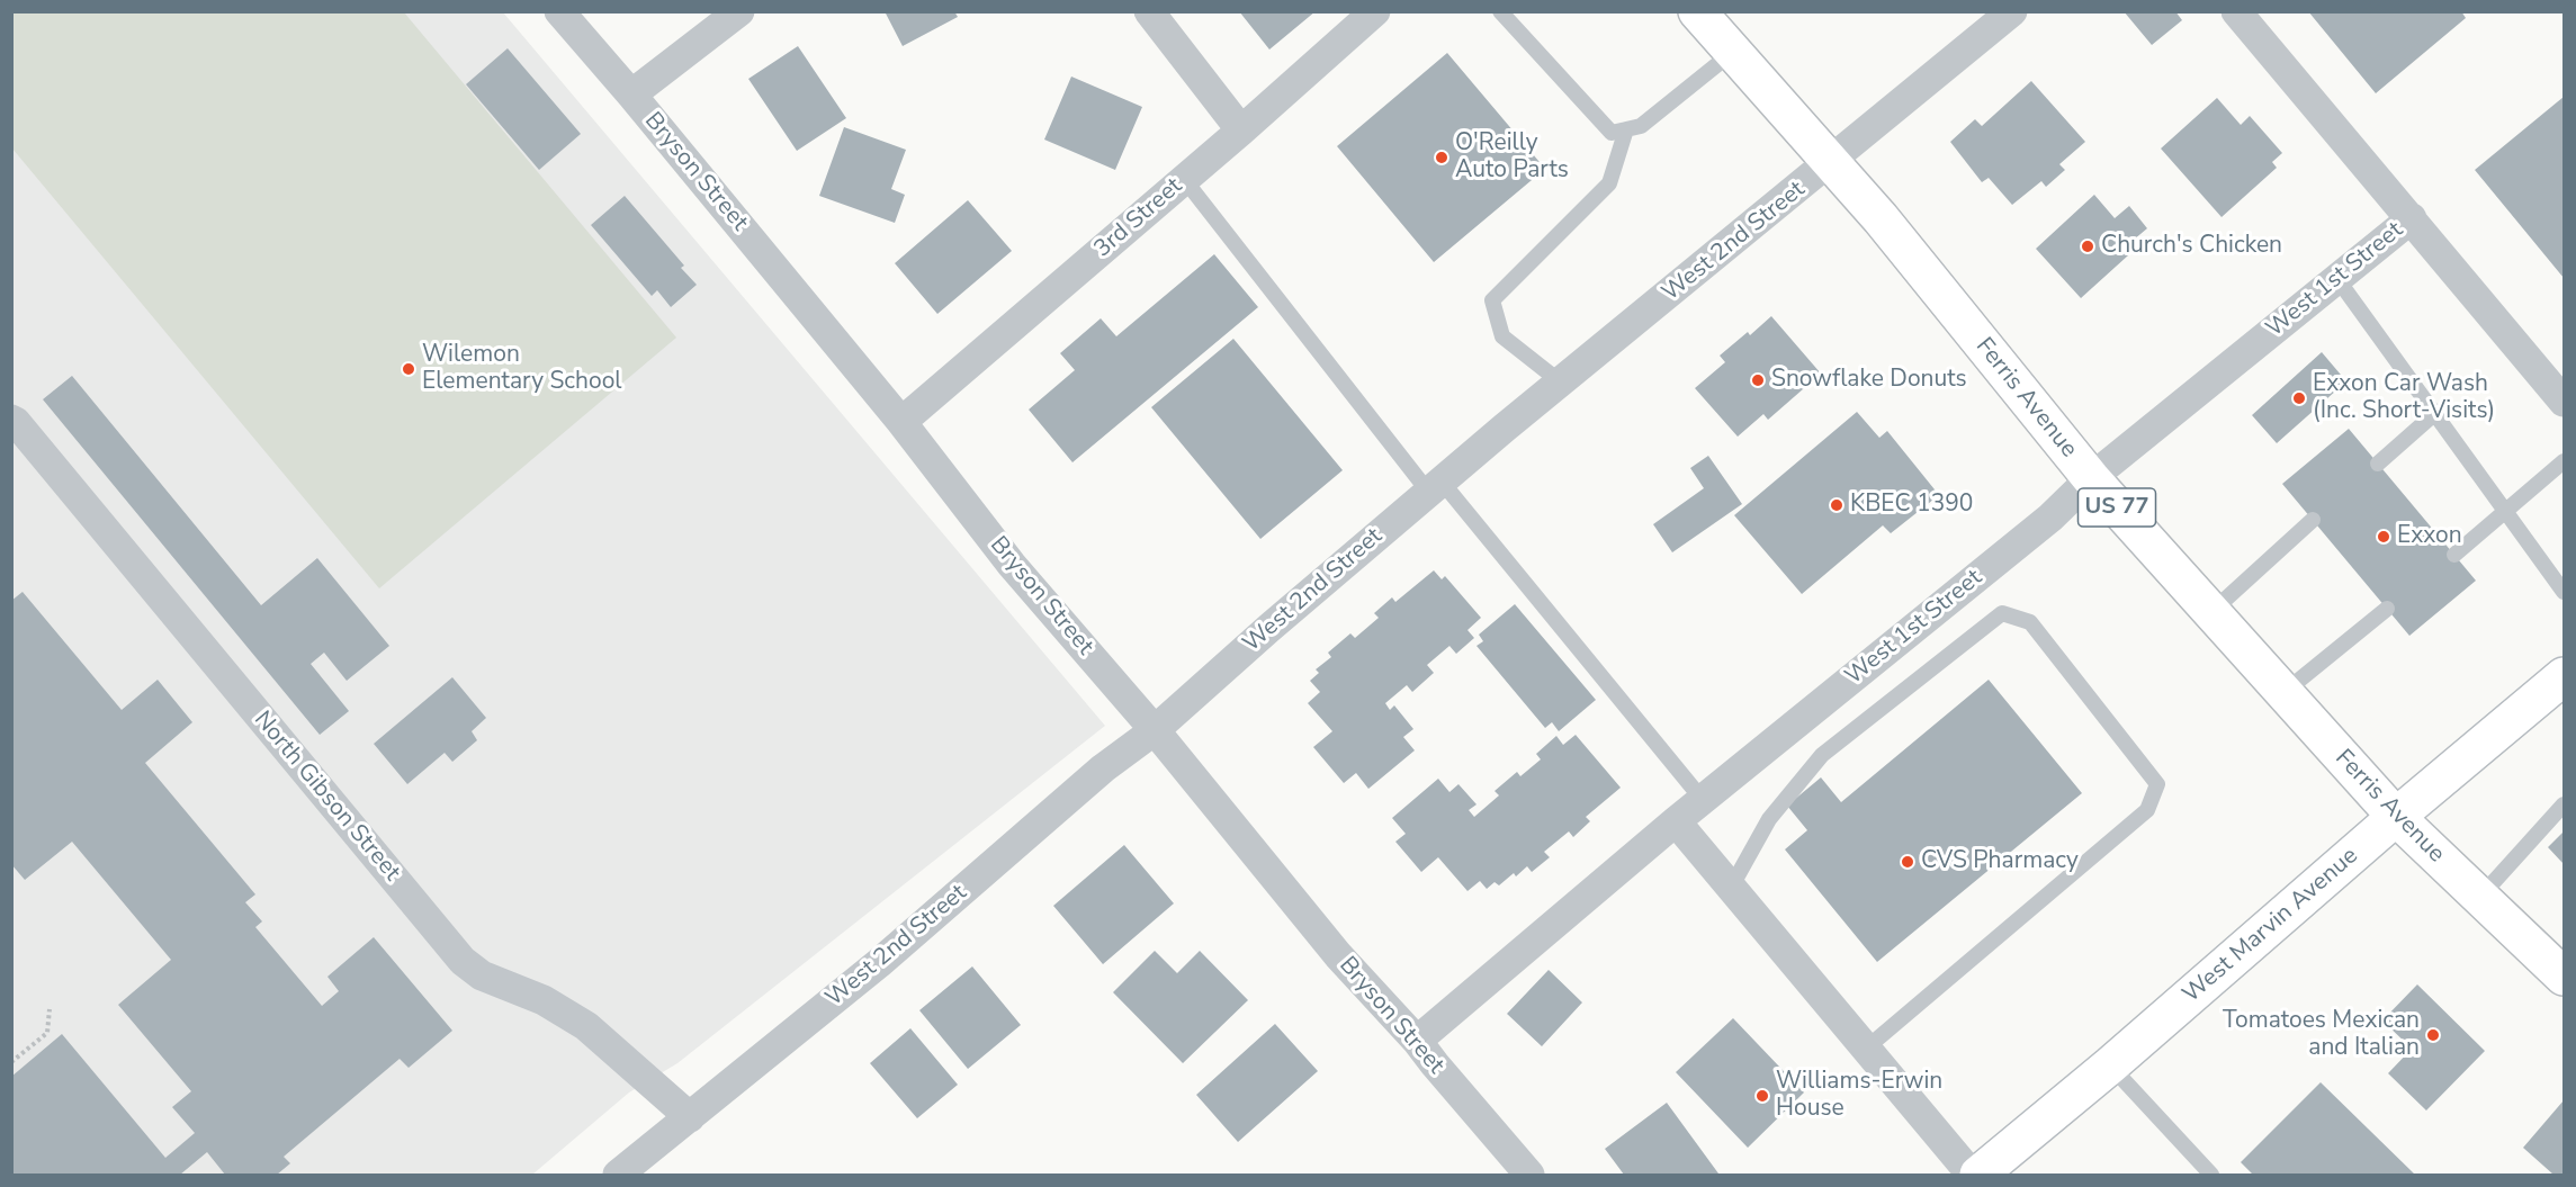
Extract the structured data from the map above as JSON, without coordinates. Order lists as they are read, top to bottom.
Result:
{
  "streets": {
    "main road": ["Ferris Avenue", "US 77", "West Marvin Avenue"],
    "street": [
      "Bryson Street",
      "3rd Street",
      "West 2nd Street",
      "West 1st Street",
      "North Gibson Street"
    ]
  },
  "crossings": [
    ["Bryson Street", "3rd Street"],
    ["Bryson Street", "West 2nd Street"],
    ["Bryson Street", "West 1st Street"],
    ["West 2nd Street", "Ferris Avenue"],
    ["West 2nd Street", "North Gibson Street"],
    ["West 1st Street", "Ferris Avenue"],
    ["Ferris Avenue", "West Marvin Avenue"]
  ],
  "places": [
    "O'Reilly Auto Parts",
    "Church's Chicken",
    "Wilemon Elementary School",
    "Snowflake Donuts",
    "Exxon Car Wash (Inc. Short-Visits)",
    "KBEC 1390",
    "Exxon",
    "CVS Pharmacy",
    "Tomatoes Mexican and Italian",
    "Williams-Erwin House"
  ]
}
